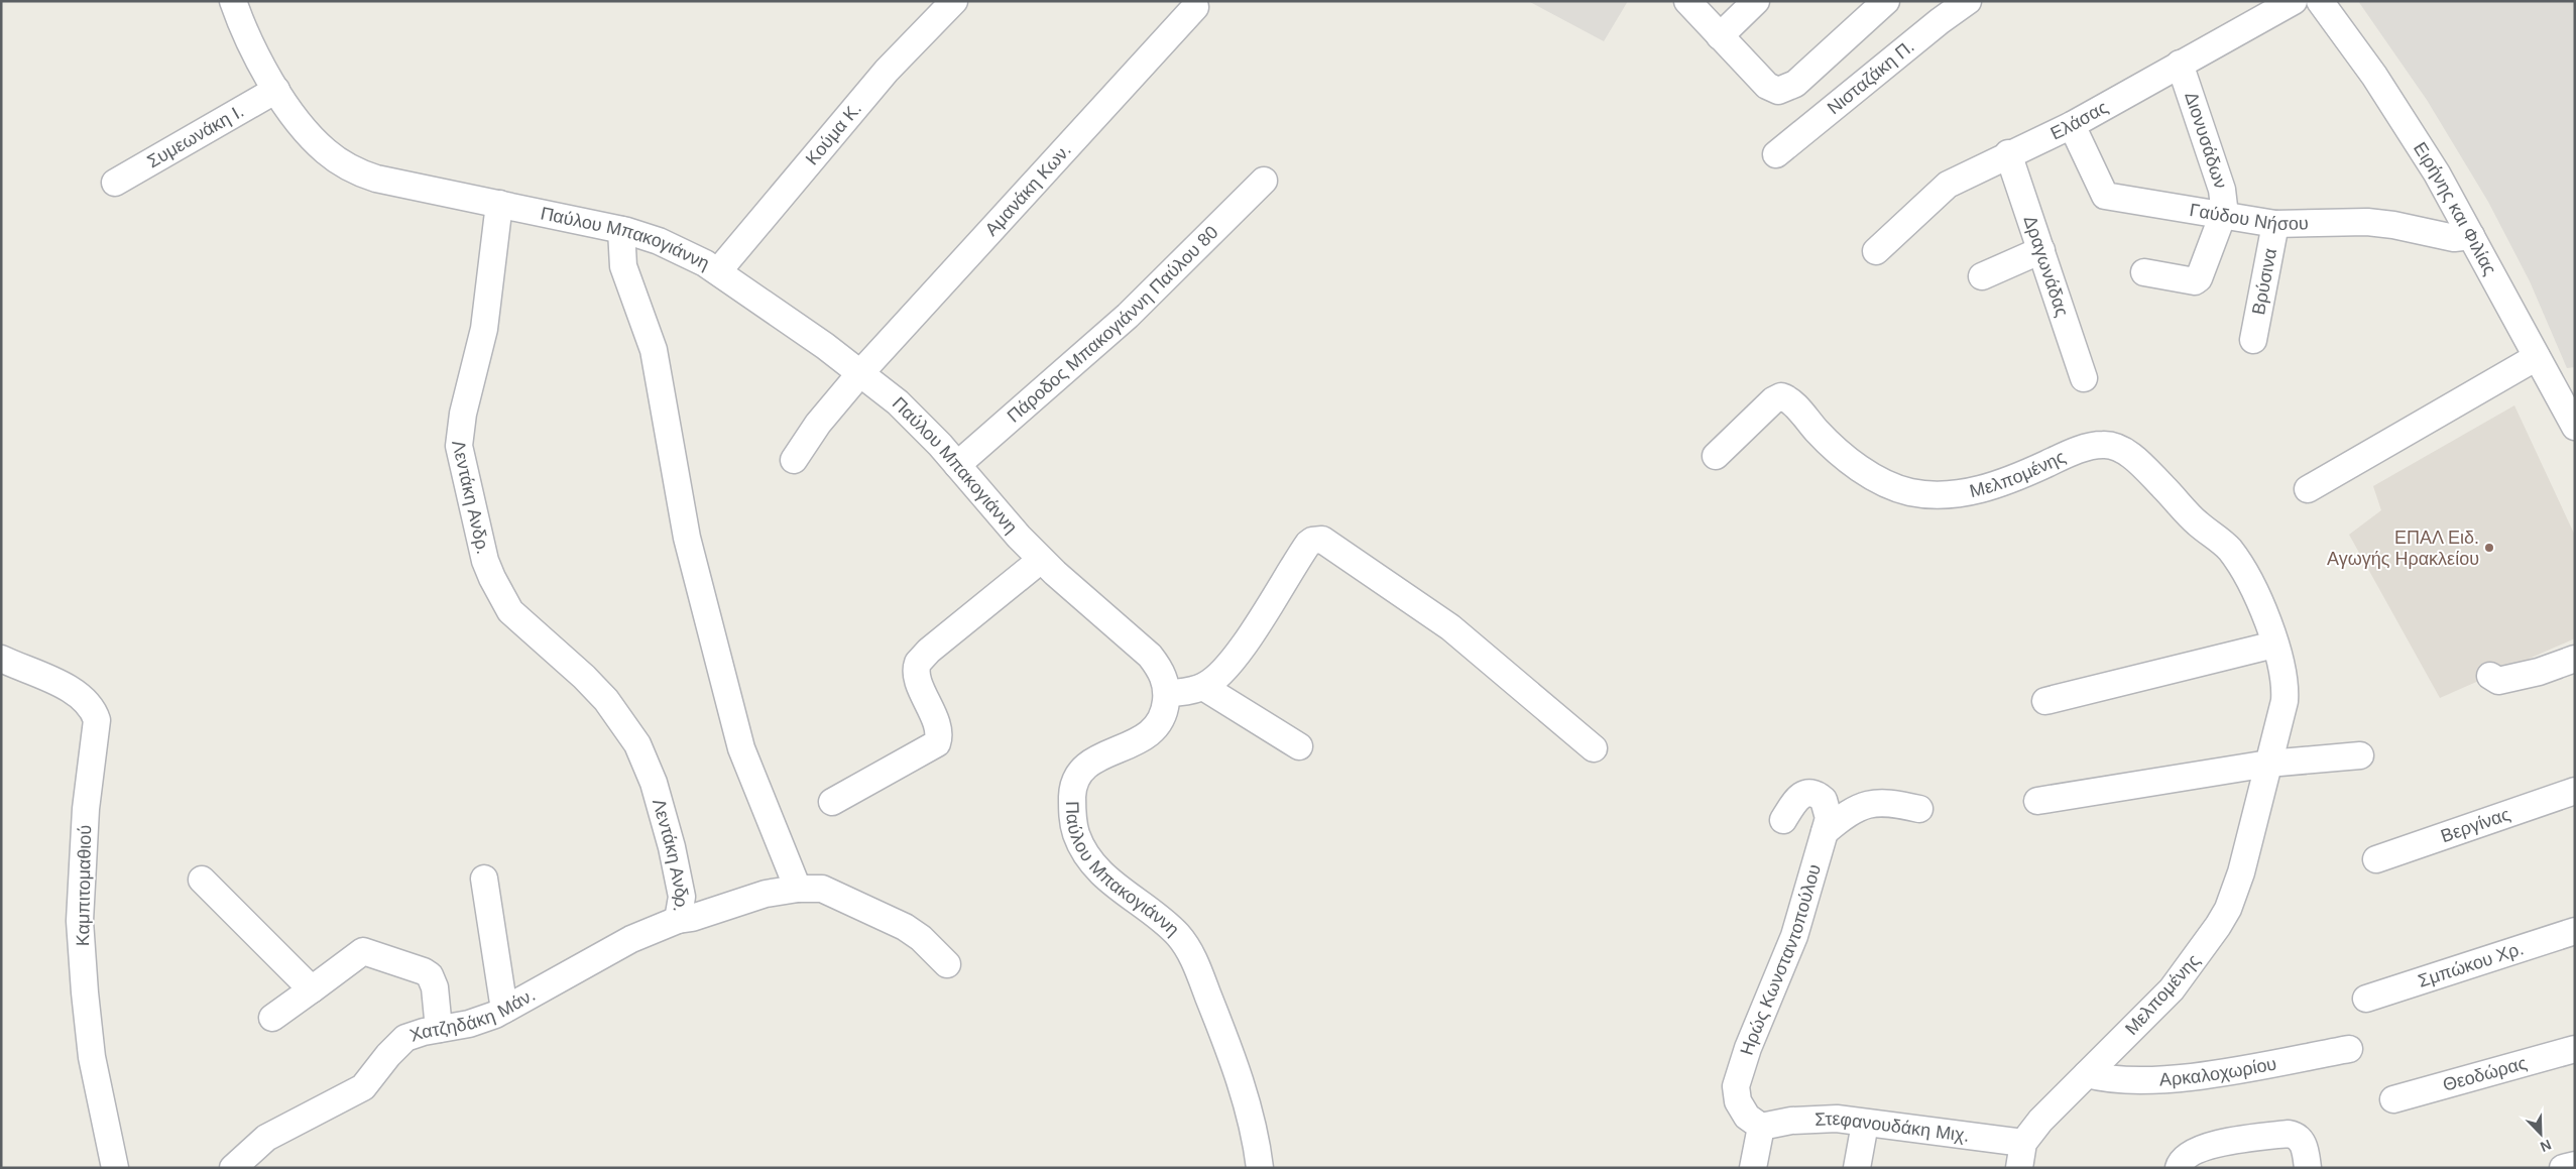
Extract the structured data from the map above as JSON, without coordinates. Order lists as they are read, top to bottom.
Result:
{
  "streets": {
    "street": [
      "Νισταζάκη Π.",
      "Ελάσας",
      "Κούμα Κ.",
      "Συμεωνάκη Ι.",
      "Διονυσάδων",
      "Αμανάκη Κων.",
      "Ειρήνης και Φιλίας",
      "Γαύδου Νήσου",
      "Παύλου Μπακογιάννη",
      "Δραγωνάδας",
      "Βρύσινα",
      "Πάροδος Μπακογιάννη Παύλου 80",
      "Μελπομένης",
      "Λεντάκη Ανδρ.",
      "Βεργίνας",
      "Καμπιτομαθιού",
      "Ηρώς Κωνσταντοπούλου",
      "Σμπώκου Χρ.",
      "Χατζηδάκη Μάν.",
      "Αρκαλοχωρίου",
      "Θεοδώρας",
      "Στεφανουδάκη Μιχ."
    ]
  },
  "crossings": [
    ["Ελάσας", "Διονυσάδων"],
    ["Ελάσας", "Γαύδου Νήσου"],
    ["Ελάσας", "Δραγωνάδας"],
    ["Κούμα Κ.", "Παύλου Μπακογιάννη"],
    ["Συμεωνάκη Ι.", "Παύλου Μπακογιάννη"],
    ["Διονυσάδων", "Γαύδου Νήσου"],
    ["Αμανάκη Κων.", "Παύλου Μπακογιάννη"],
    ["Ειρήνης και Φιλίας", "Γαύδου Νήσου"],
    ["Γαύδου Νήσου", "Βρύσινα"],
    ["Παύλου Μπακογιάννη", "Πάροδος Μπακογιάννη Παύλου 80"],
    ["Παύλου Μπακογιάννη", "Λεντάκη Ανδρ."],
    ["Μελπομένης", "Αρκαλοχωρίου"],
    ["Μελπομένης", "Στεφανουδάκη Μιχ."],
    ["Λεντάκη Ανδρ.", "Χατζηδάκη Μάν."],
    ["Ηρώς Κωνσταντοπούλου", "Στεφανουδάκη Μιχ."]
  ],
  "places": ["ΕΠΑΛ Ειδ. Αγωγής Ηρακλείου"],
  "north": "bottom right"
}
